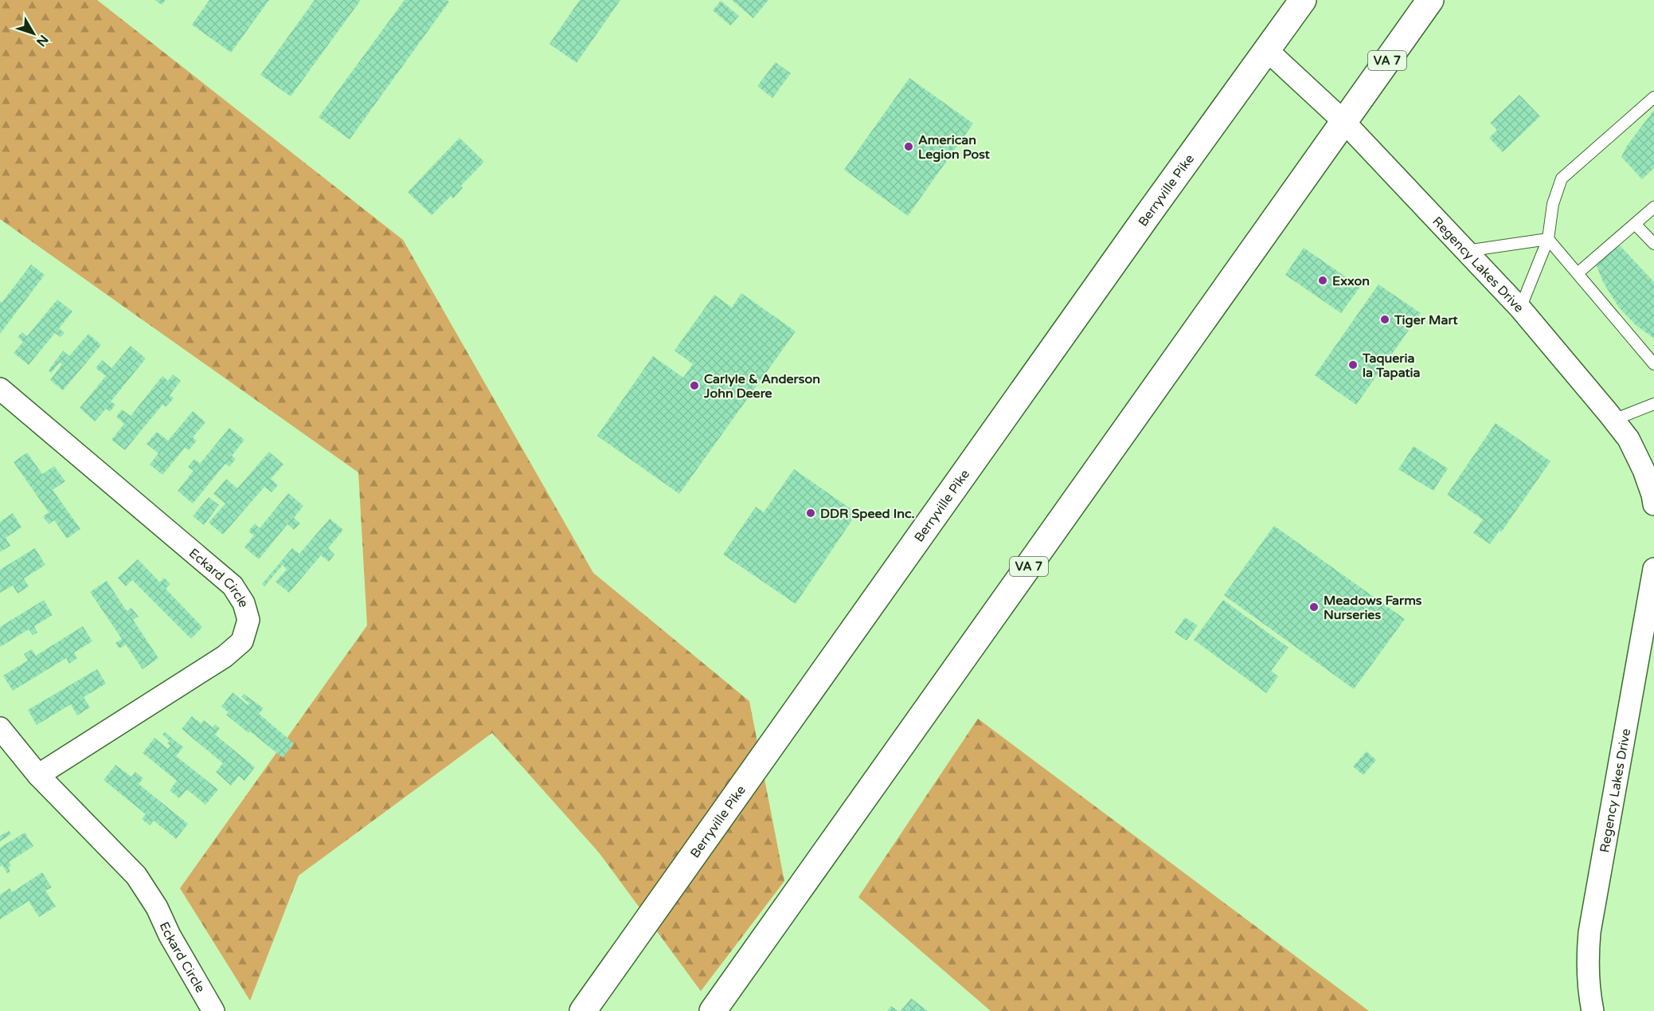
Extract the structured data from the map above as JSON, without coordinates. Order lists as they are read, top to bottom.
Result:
{
  "streets": {
    "highway": ["VA 7", "Berryville Pike"],
    "street": ["Regency Lakes Drive", "Eckard Circle"]
  },
  "crossings": [
    ["VA 7", "Regency Lakes Drive"],
    ["Berryville Pike", "Regency Lakes Drive"]
  ],
  "places": [
    "American Legion Post",
    "Exxon",
    "Tiger Mart",
    "Taqueria la Tapatia",
    "Carlyle & Anderson John Deere",
    "DDR Speed Inc.",
    "Meadows Farms Nurseries"
  ],
  "north": "bottom right"
}
